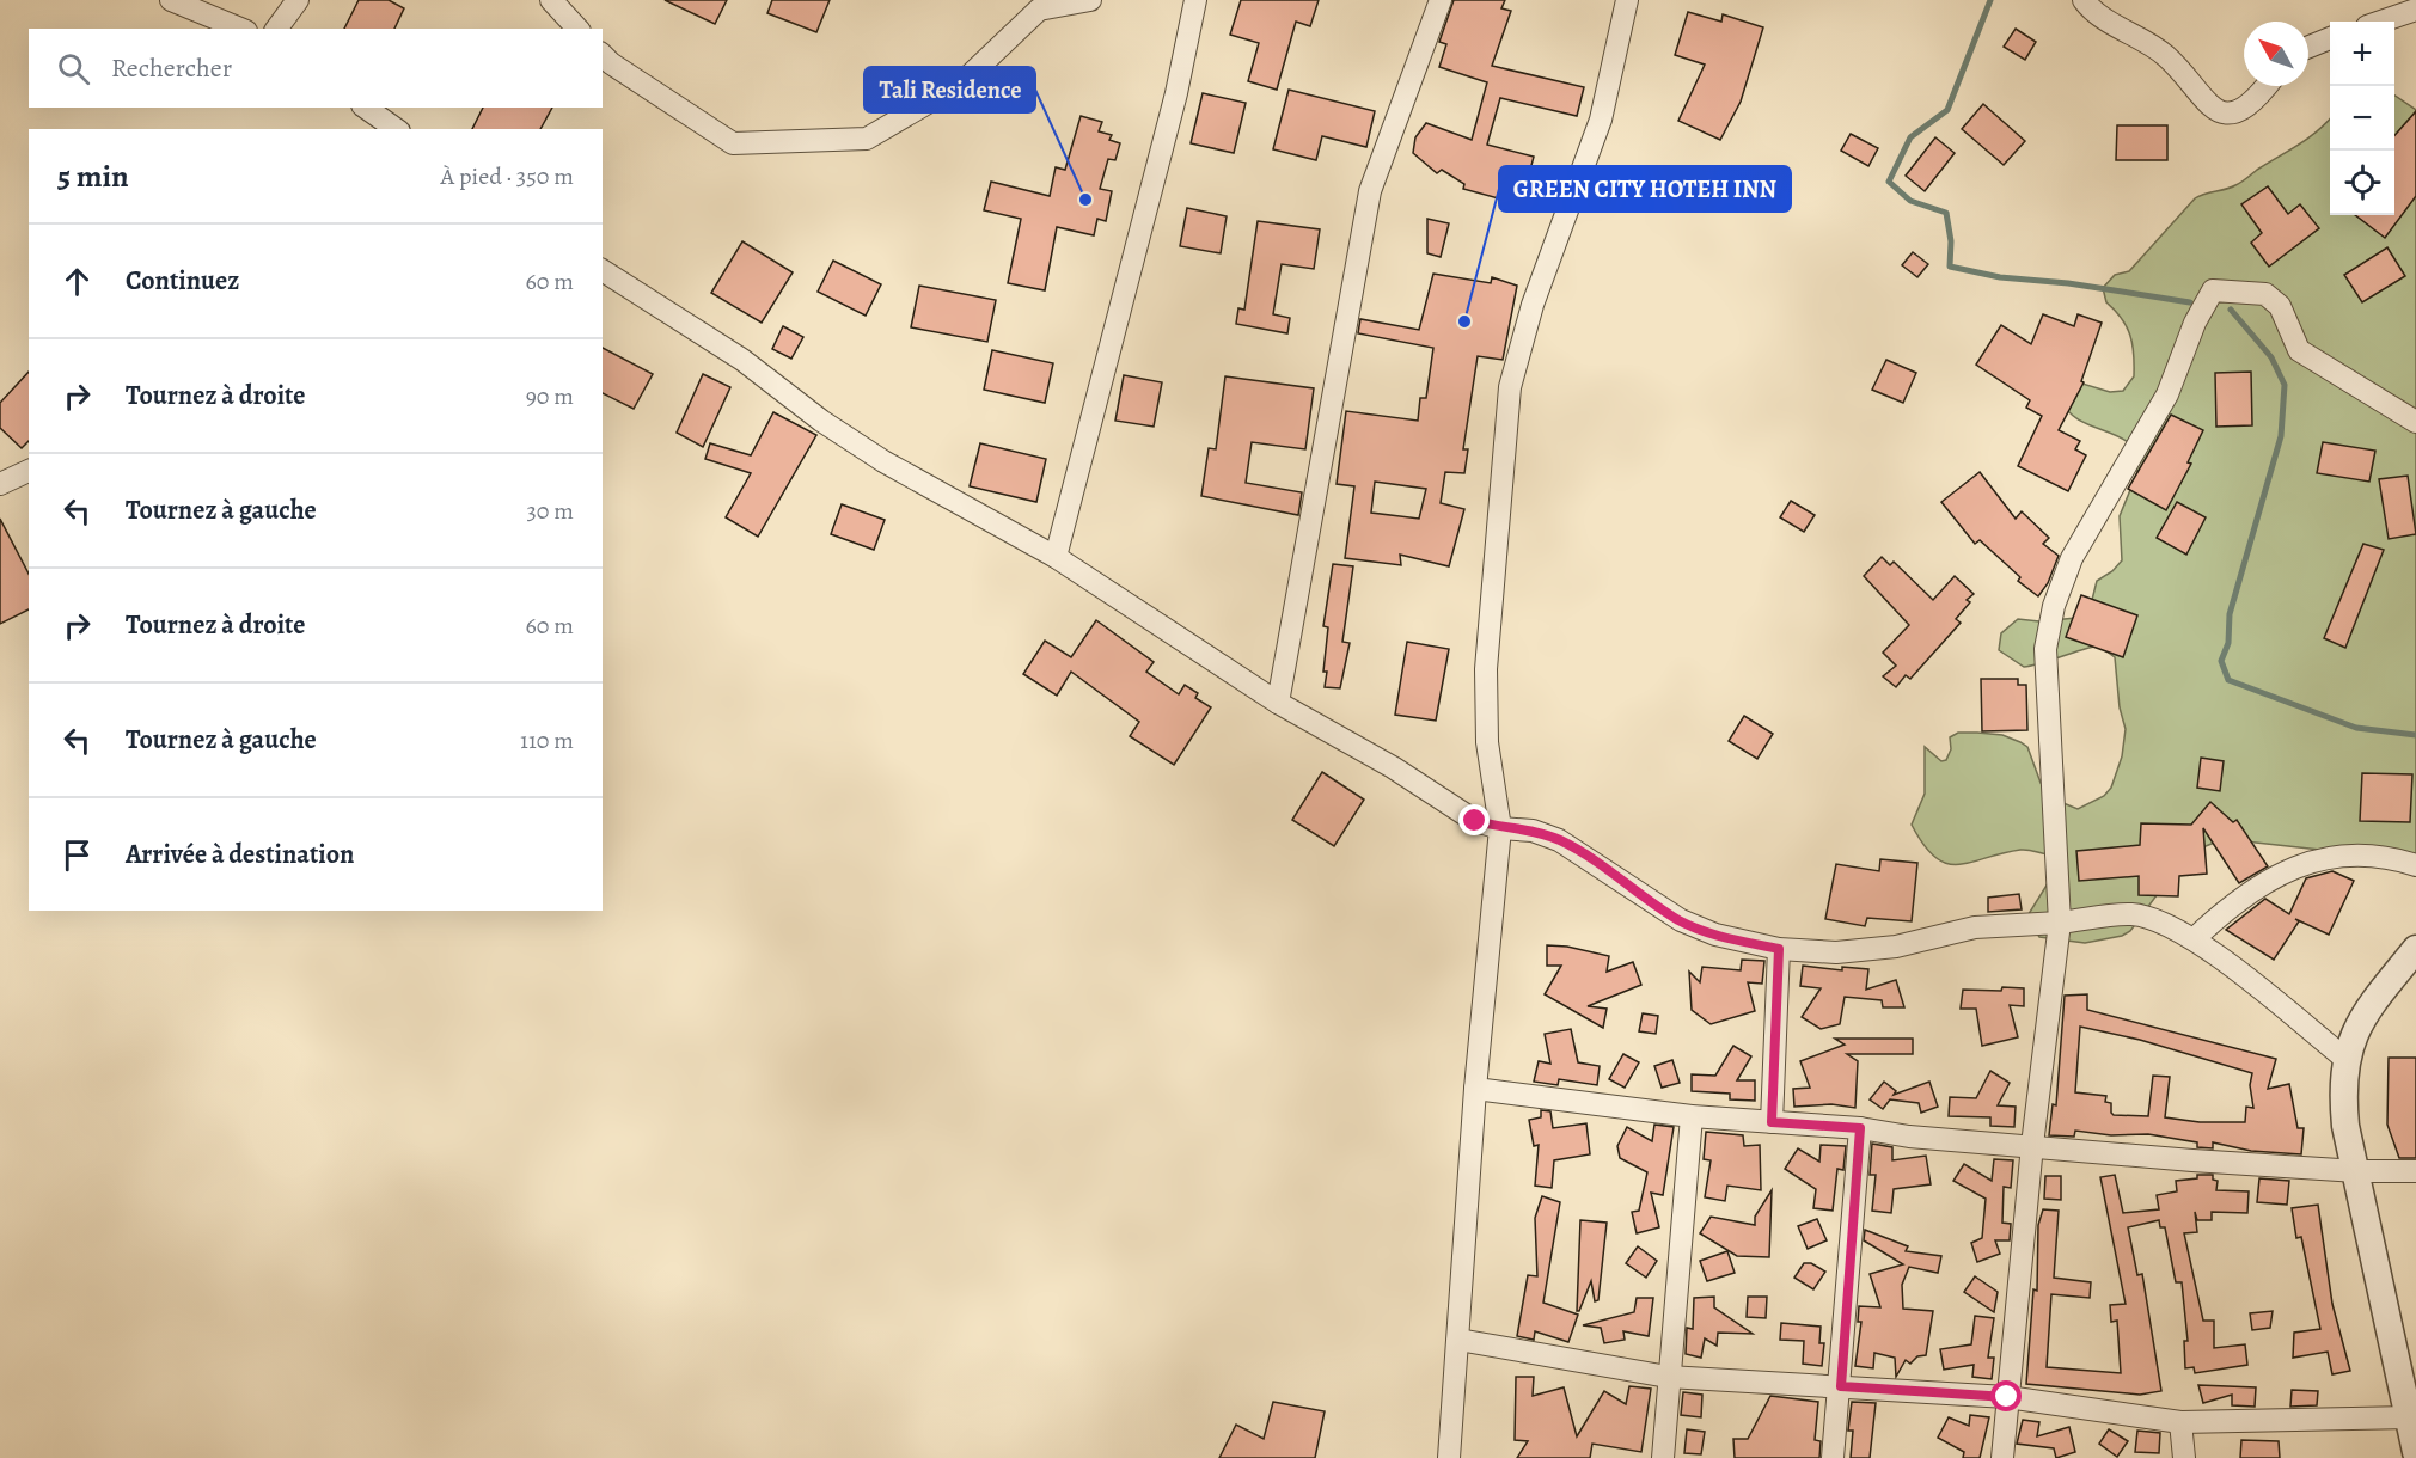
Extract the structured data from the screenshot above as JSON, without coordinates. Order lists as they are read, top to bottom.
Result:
{
  "places": ["Tali Residence", "GREEN CITY HOTEH INN"],
  "north": "top left",
  "page": {
    "map_buttons": ["+", "−"],
    "search": "Rechercher",
    "heading": ["5 min", "À pied · 350 m"],
    "list": [
      ["Continuez", "60 m"],
      ["Tournez à droite", "90 m"],
      ["Tournez à gauche", "30 m"],
      ["Tournez à droite", "60 m"],
      ["Tournez à gauche", "110 m"],
      "Arrivée à destination"
    ]
  }
}
